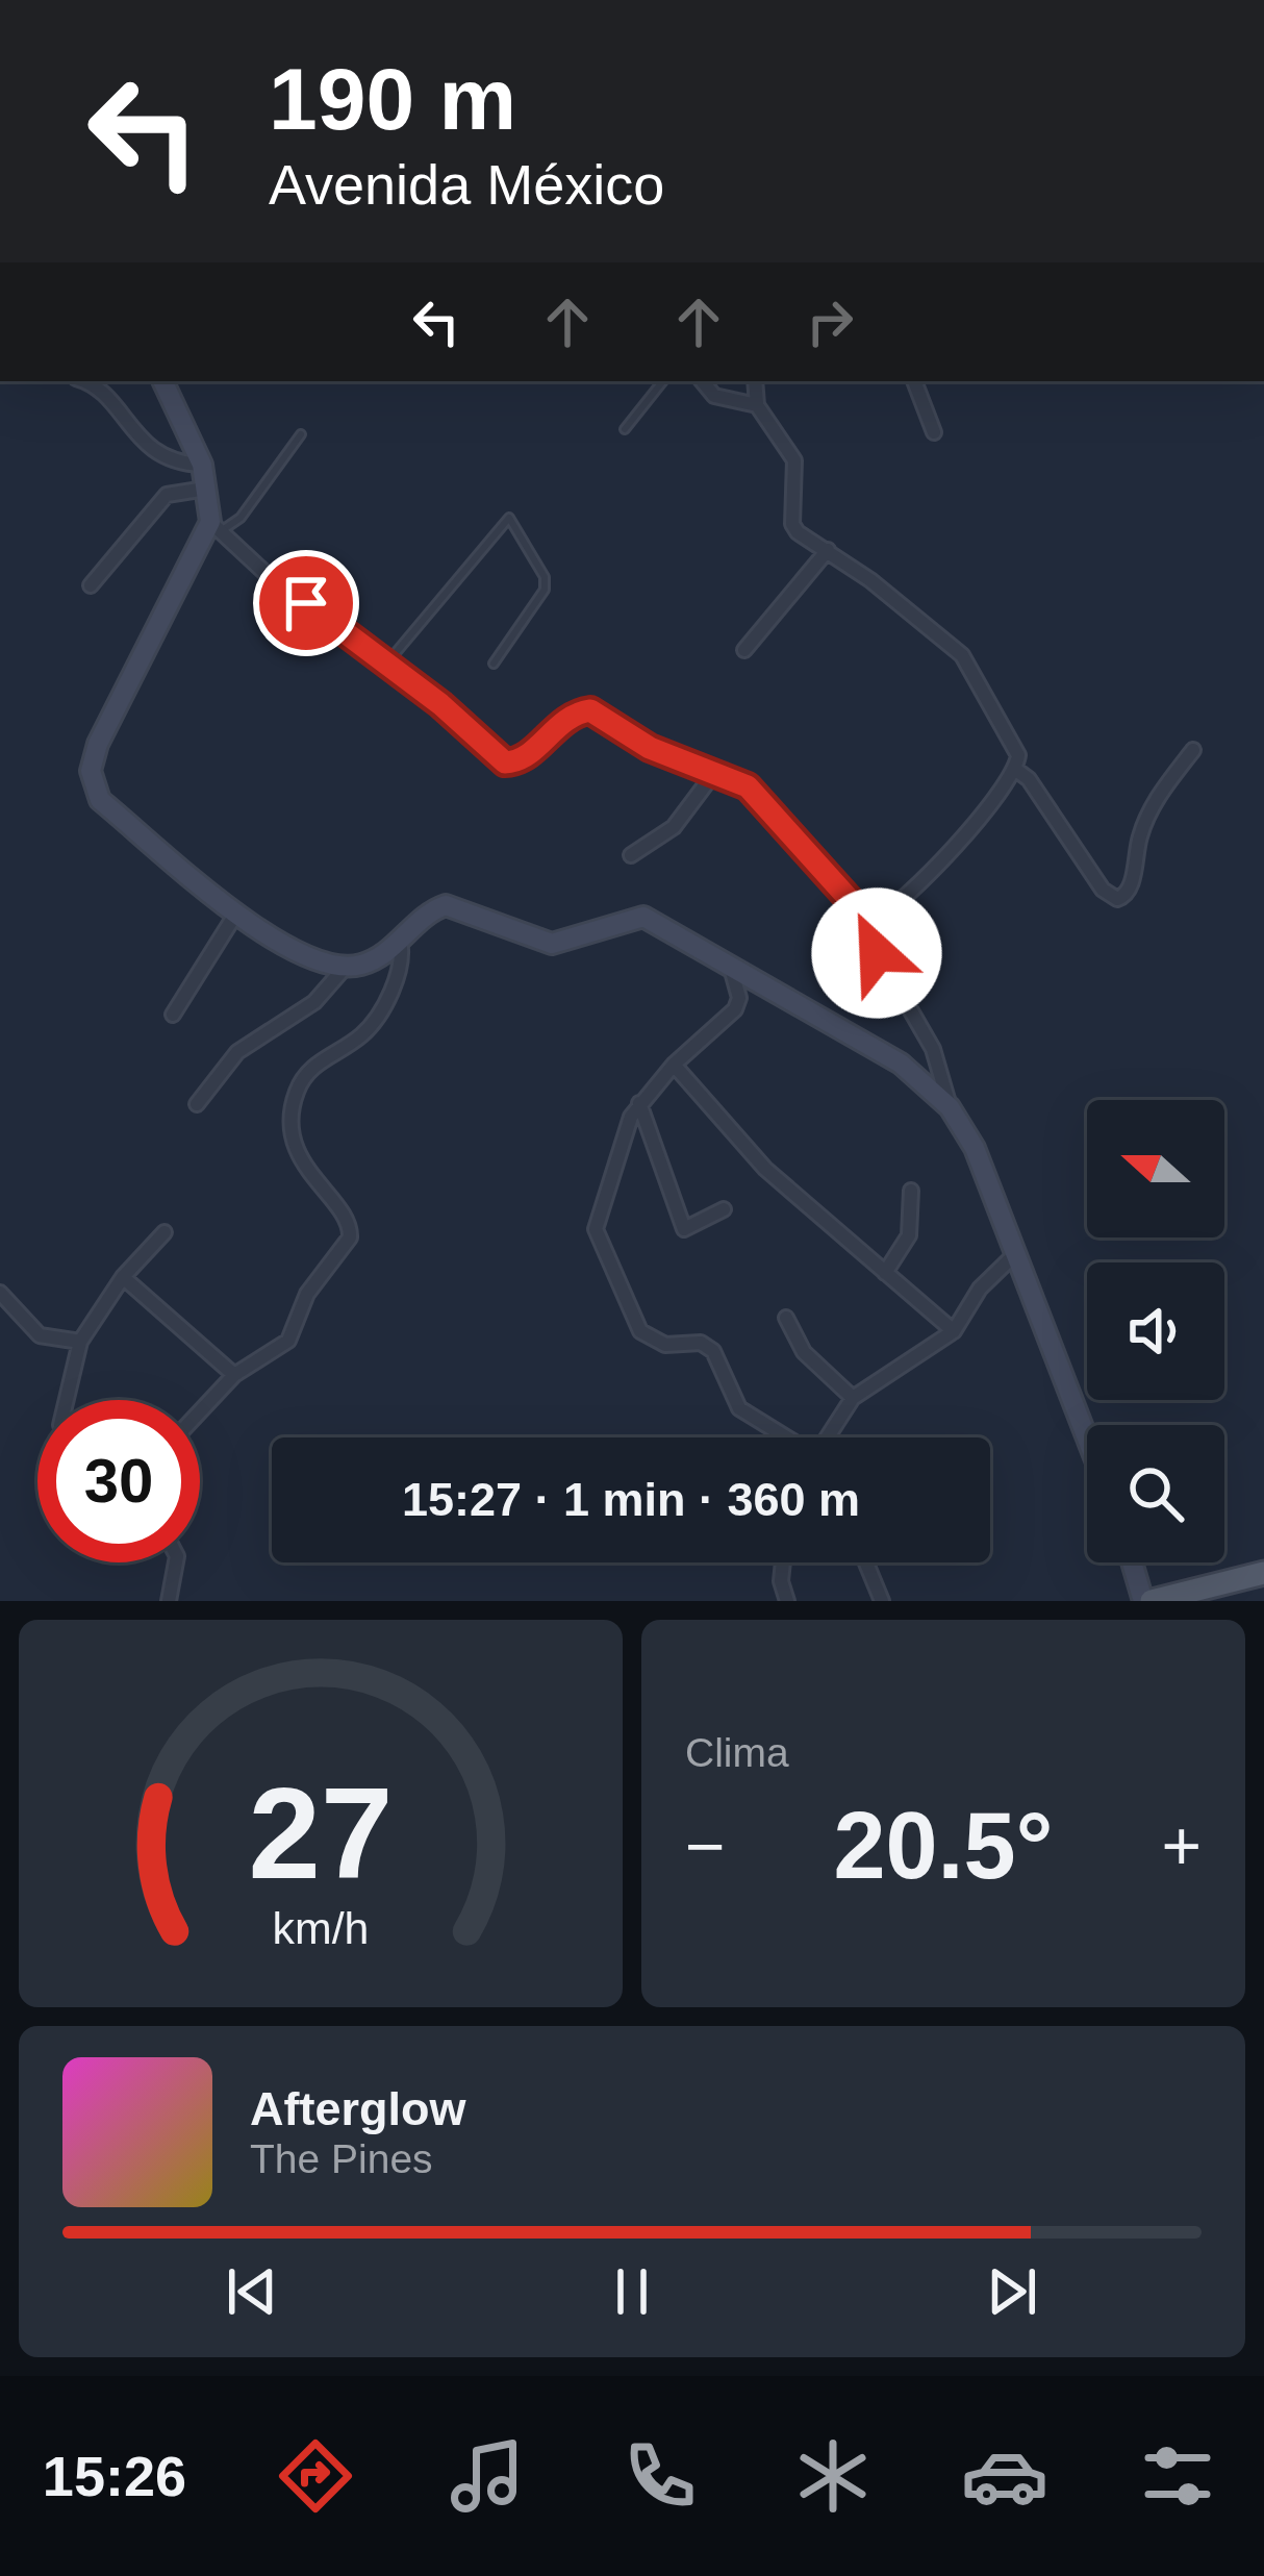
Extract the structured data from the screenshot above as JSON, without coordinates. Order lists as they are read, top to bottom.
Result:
{
  "north": "left",
  "page": {
    "turn": ["190 m", "Avenida México"],
    "limit": "30",
    "trip": "15:27 · 1 min · 360 m",
    "tile": "Clima",
    "heat": ["−", "20.5°", "+"],
    "song": ["Afterglow", "The Pines"],
    "tabs": "15:26",
    "gauge": ["27", "km/h"]
  }
}
